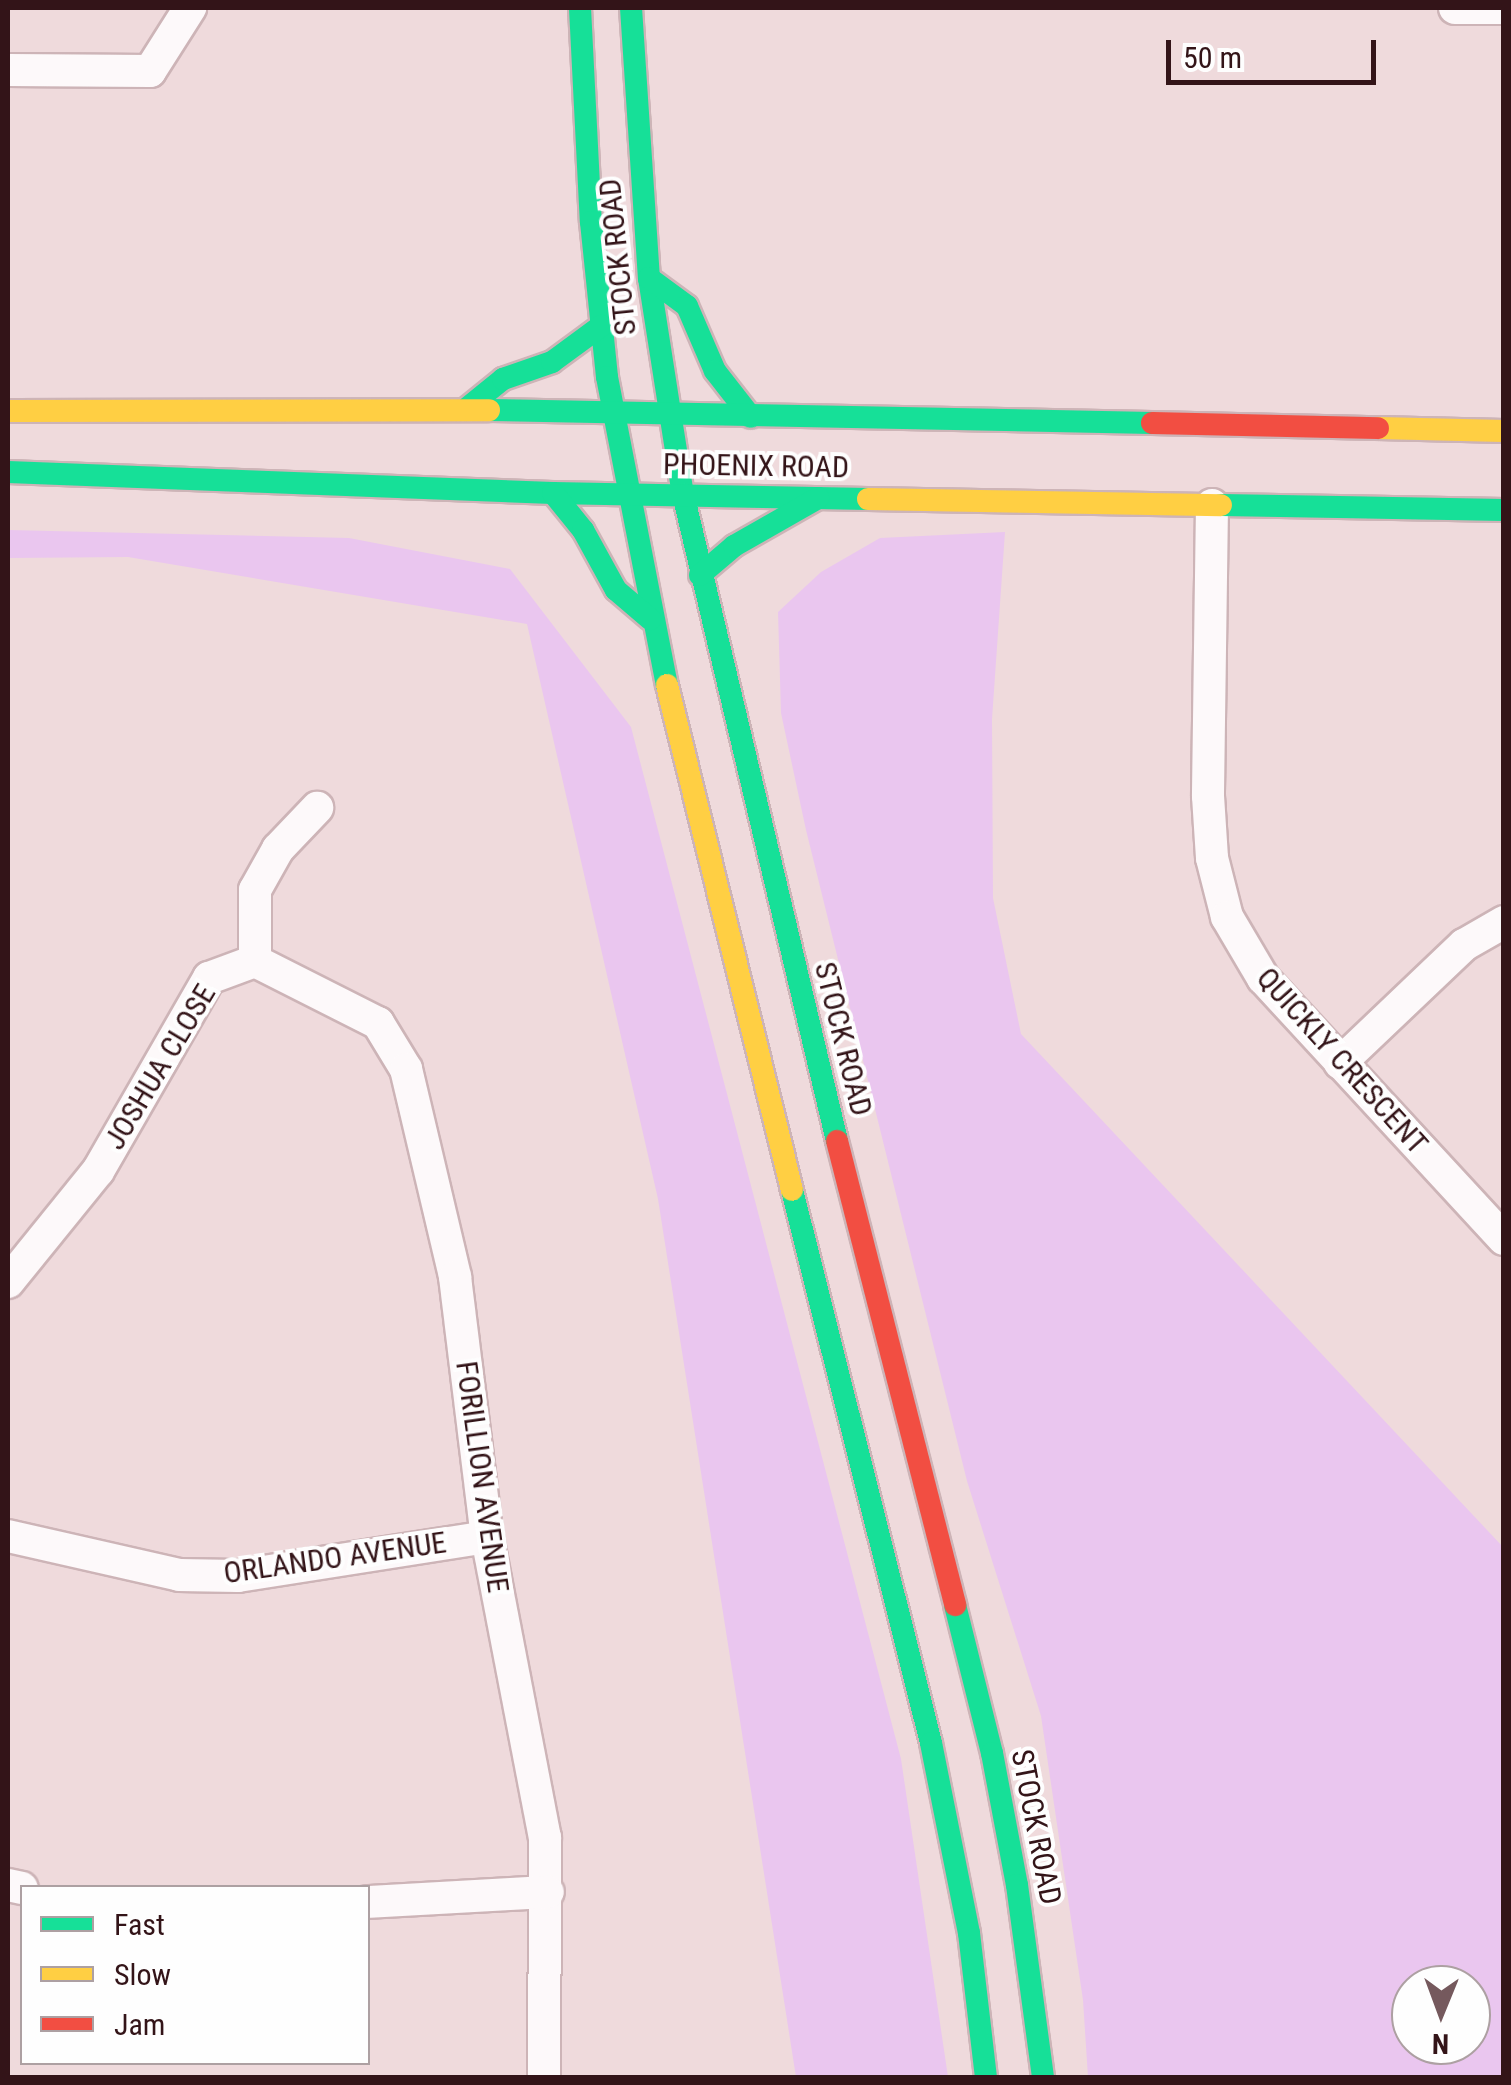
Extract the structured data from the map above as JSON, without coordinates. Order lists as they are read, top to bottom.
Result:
{
  "streets": {
    "main road": ["STOCK ROAD", "PHOENIX ROAD"],
    "street": [
      "QUICKLY CRESCENT",
      "JOSHUA CLOSE",
      "FORILLION AVENUE",
      "ORLANDO AVENUE"
    ]
  },
  "crossings": [
    ["STOCK ROAD", "PHOENIX ROAD"],
    ["PHOENIX ROAD", "QUICKLY CRESCENT"],
    ["JOSHUA CLOSE", "FORILLION AVENUE"],
    ["FORILLION AVENUE", "ORLANDO AVENUE"]
  ],
  "legend": ["Fast", "Slow", "Jam"],
  "scale_bar": "50 m",
  "north": "bottom"
}
